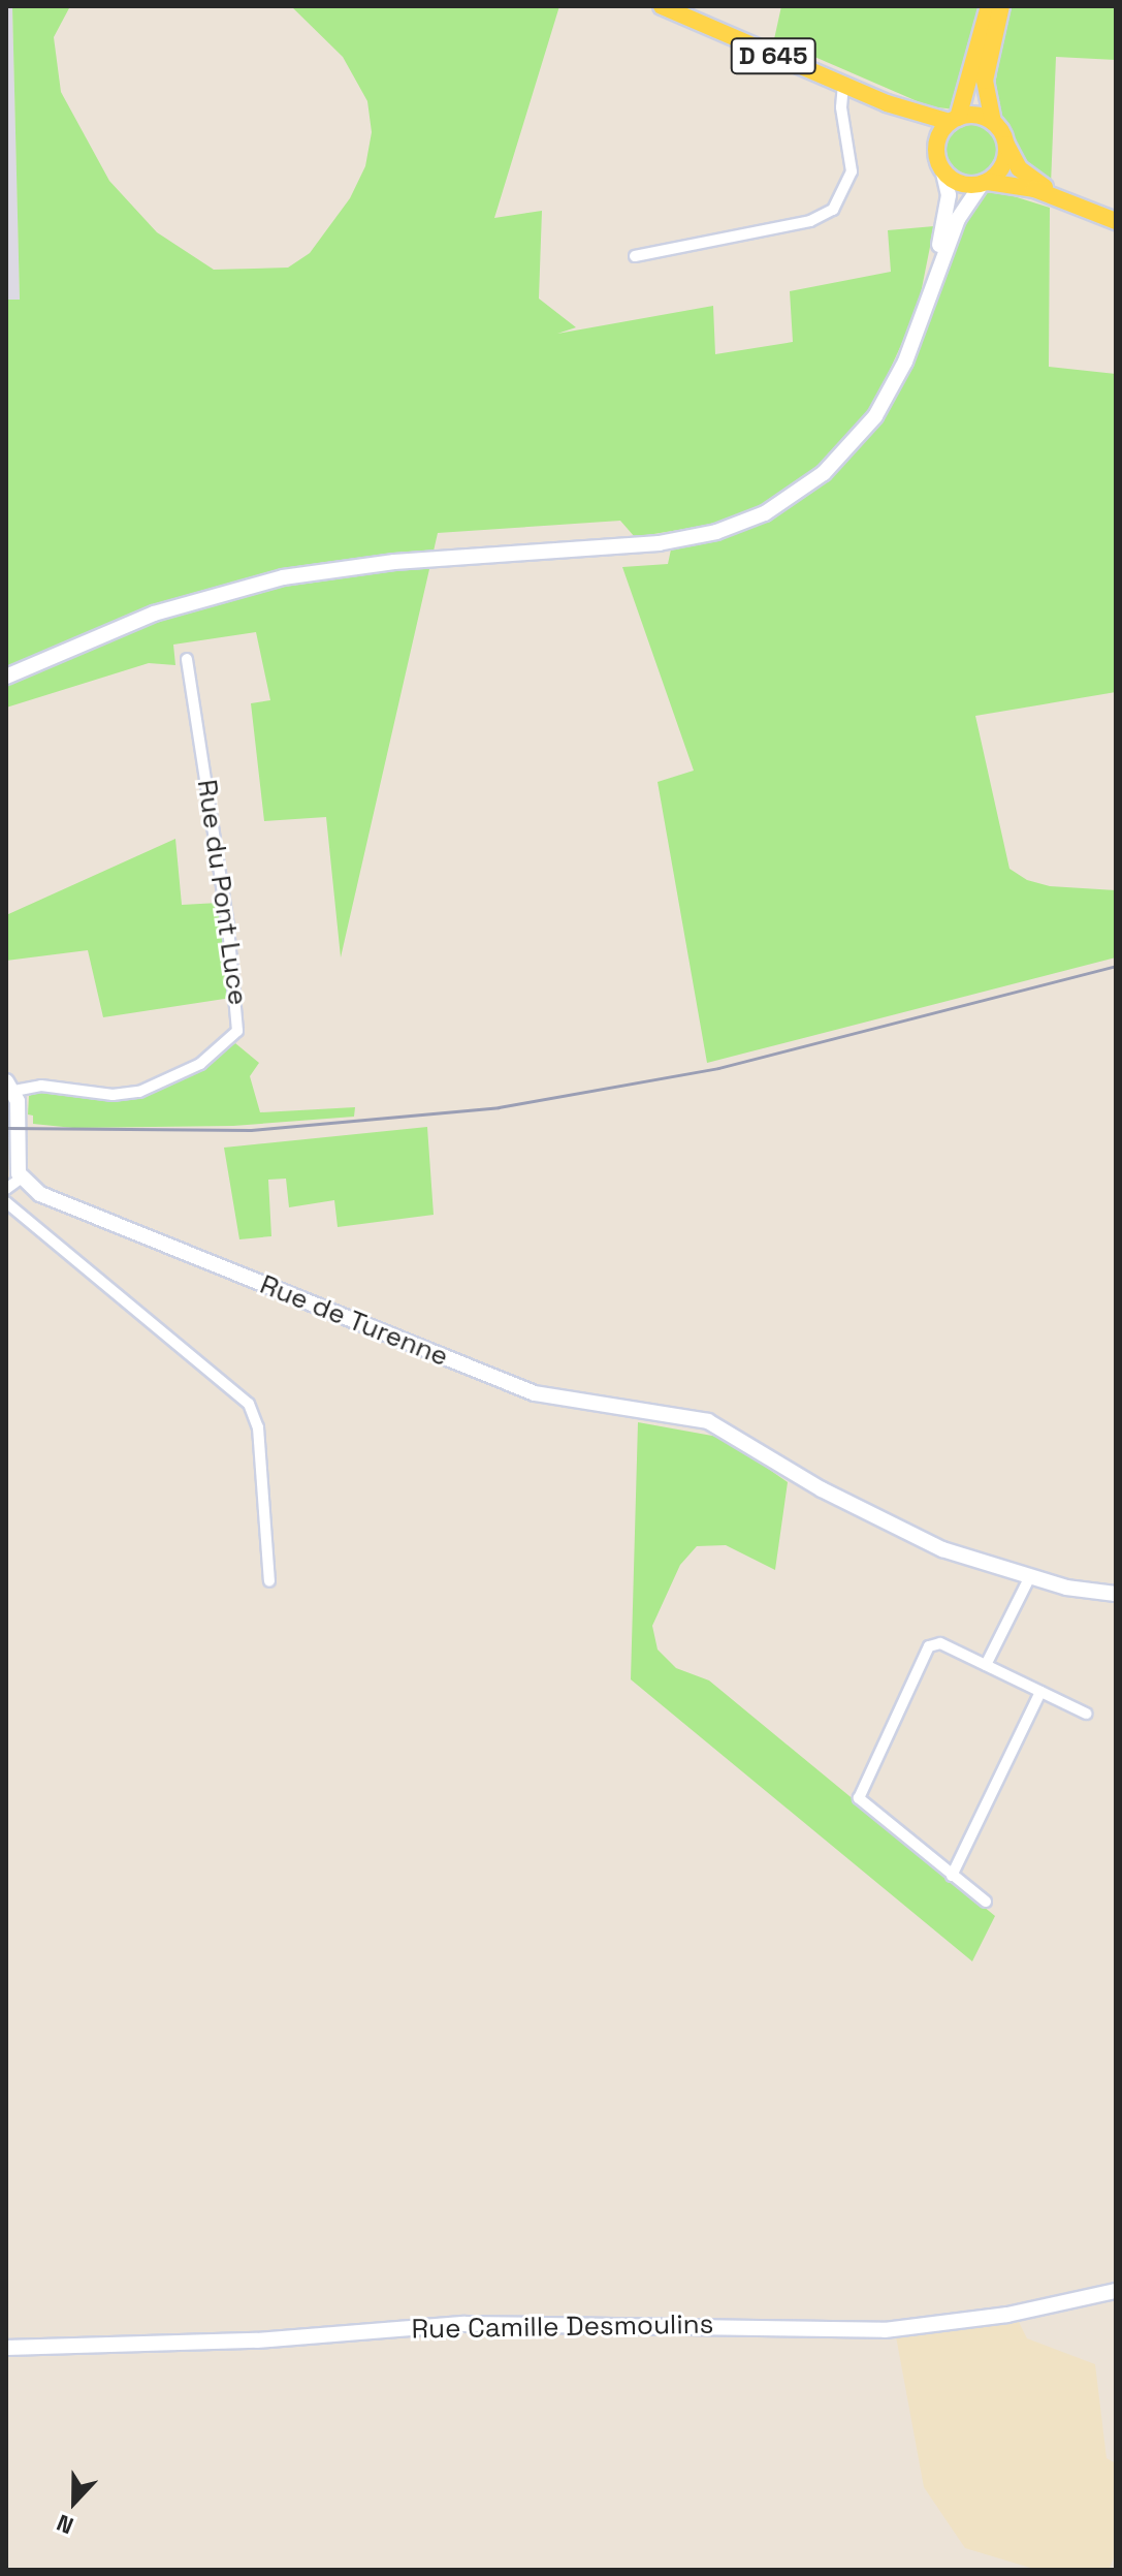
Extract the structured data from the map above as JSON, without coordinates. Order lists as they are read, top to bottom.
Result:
{
  "streets": {
    "main road": ["D 645"],
    "street": ["Rue du Pont Luce", "Rue de Turenne", "Rue Camille Desmoulins"]
  },
  "north": "bottom"
}
